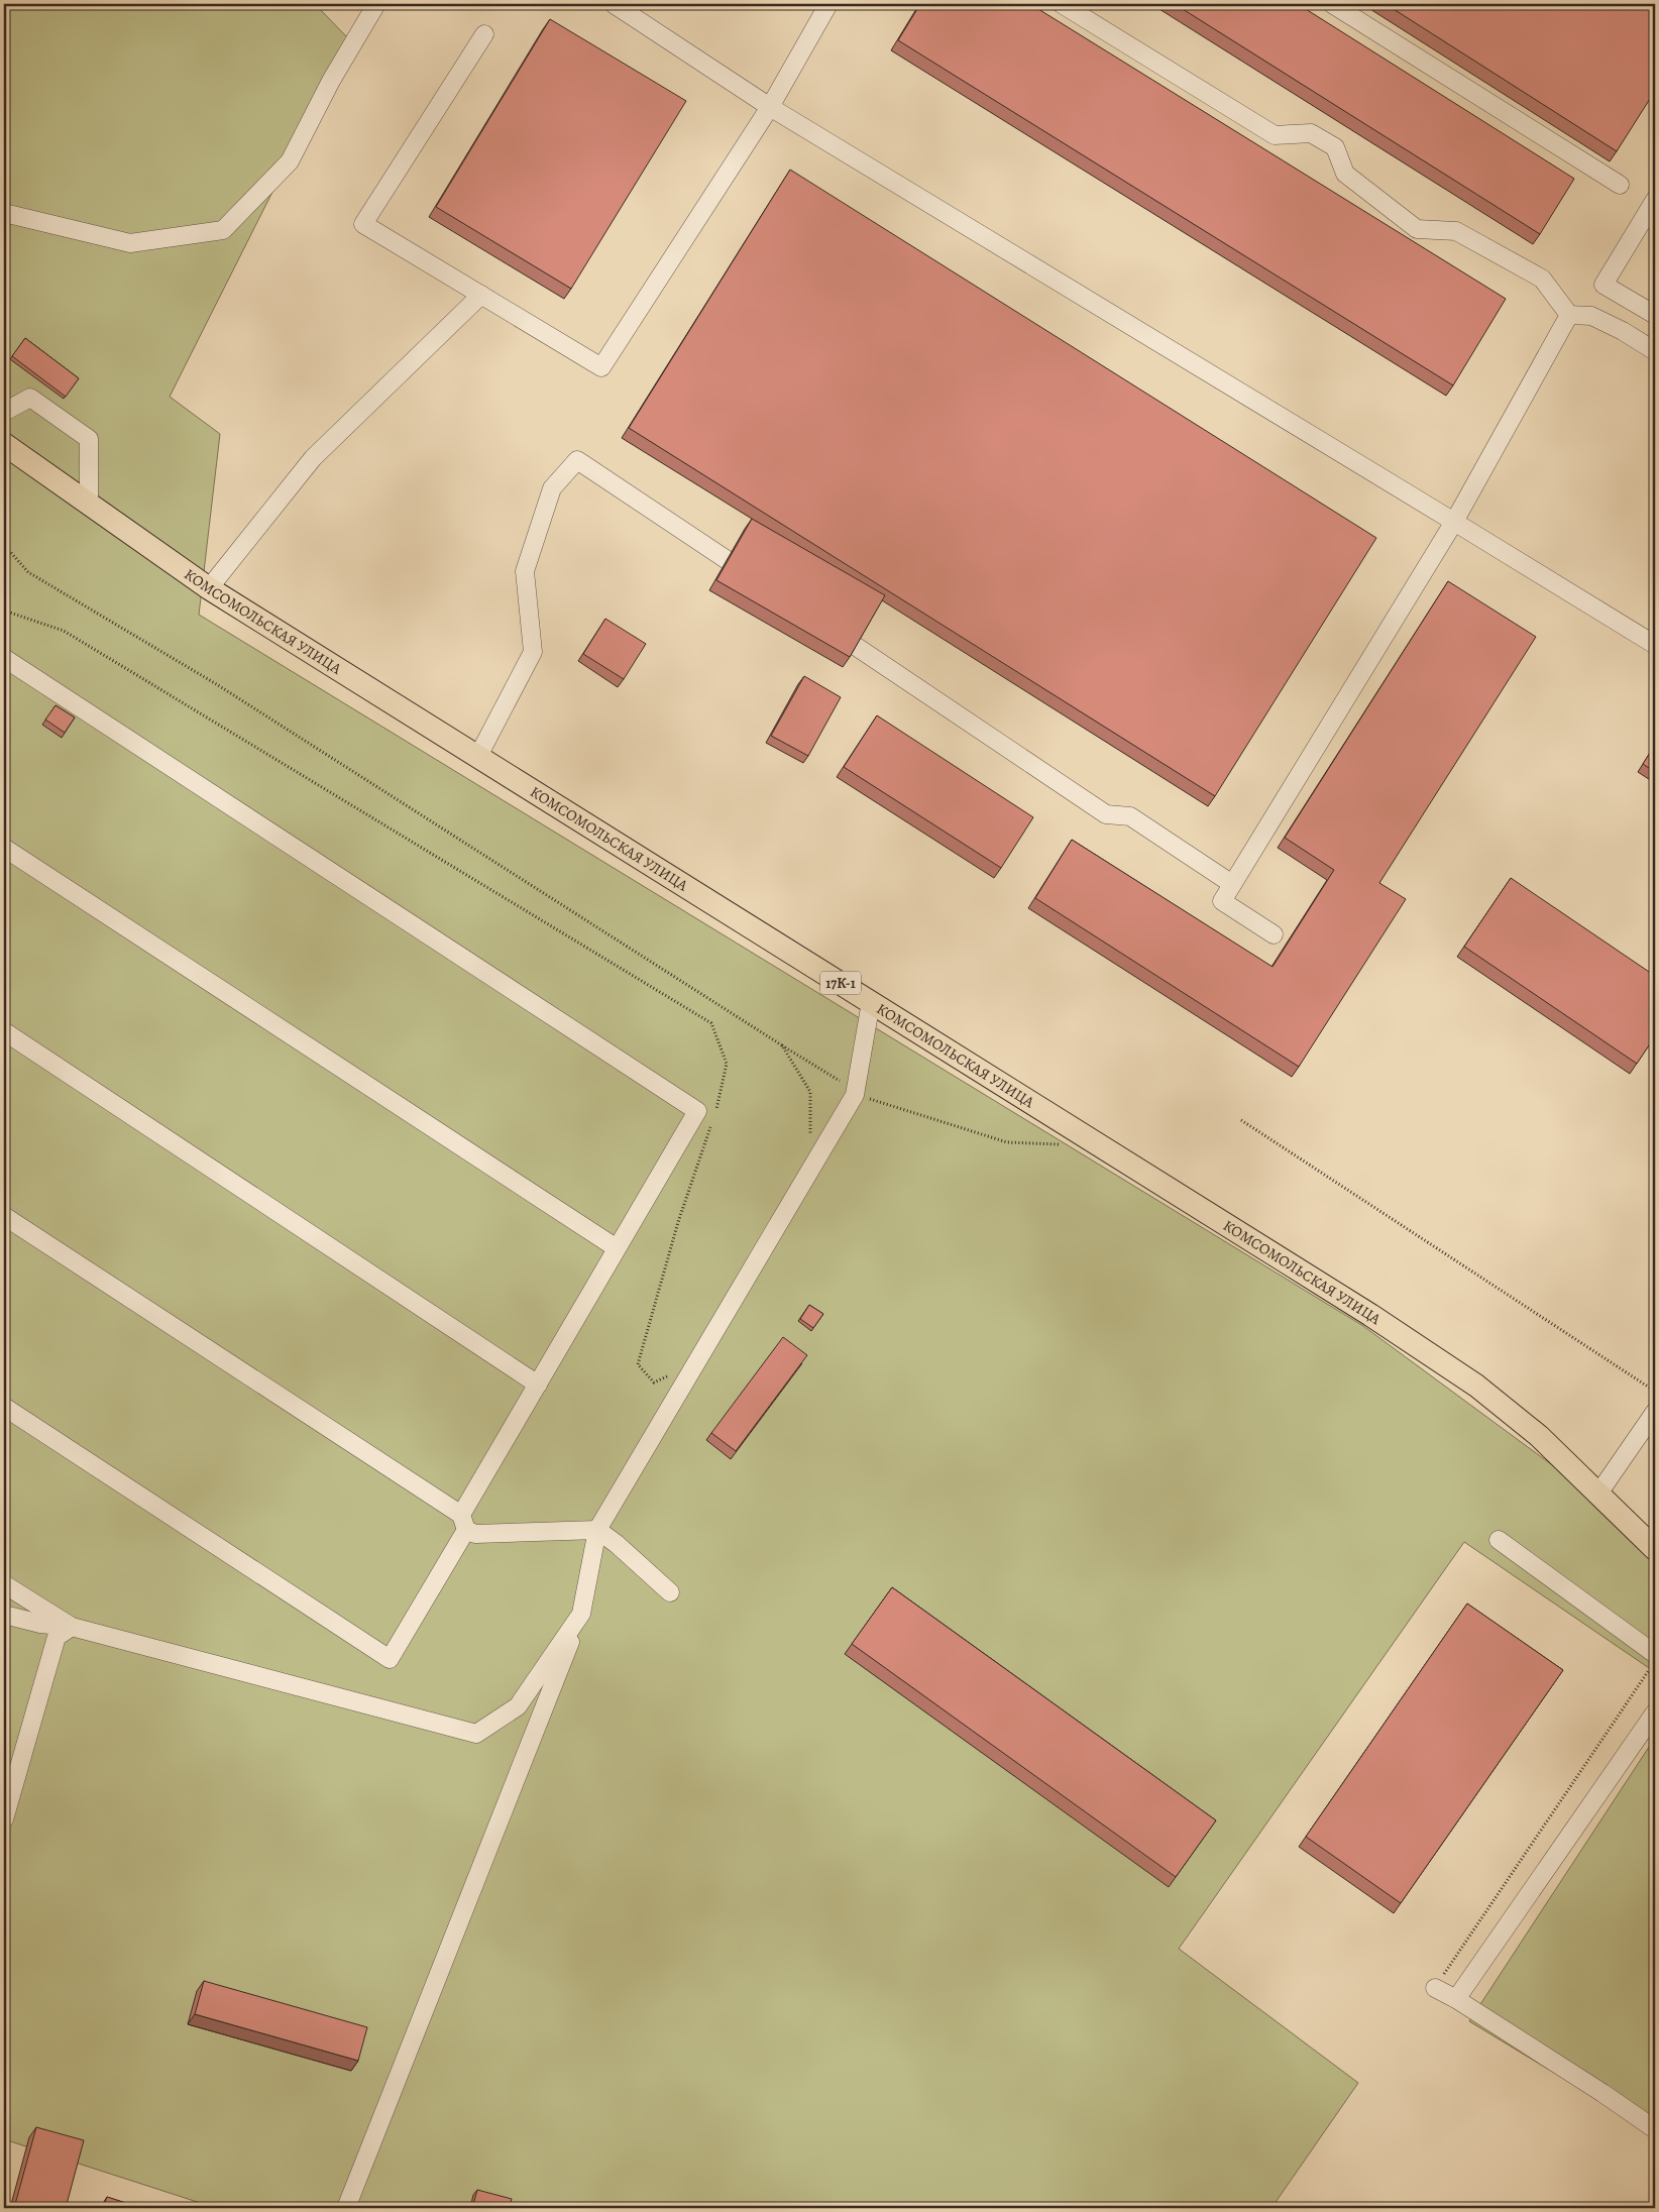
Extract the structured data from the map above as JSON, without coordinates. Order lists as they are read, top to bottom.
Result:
{
  "streets": {
    "main road": ["КОМСОМОЛЬСКАЯ УЛИЦА", "17К-1"]
  }
}
